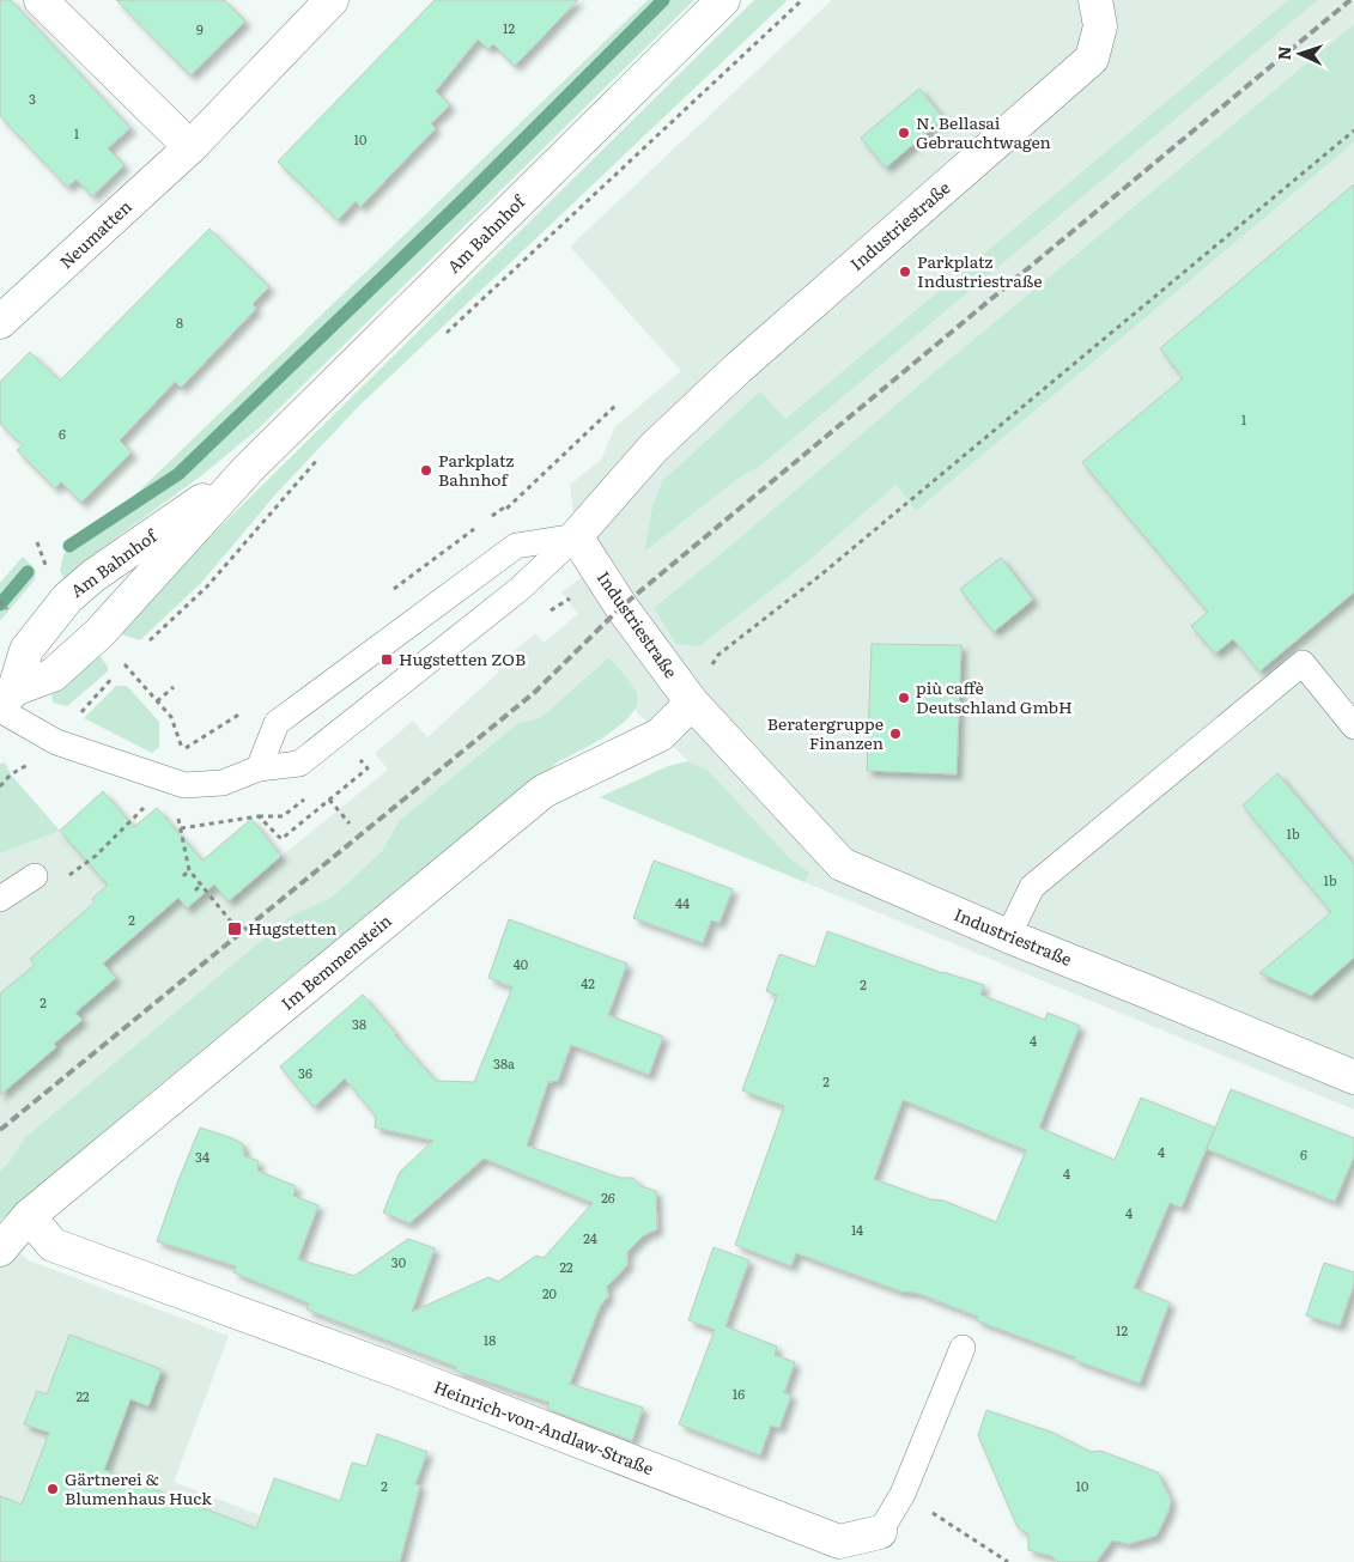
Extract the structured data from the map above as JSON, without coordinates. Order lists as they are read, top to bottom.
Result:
{
  "streets": {
    "street": [
      "Industriestraße",
      "Neumatten",
      "Am Bahnhof",
      "Im Bemmenstein",
      "Heinrich-von-Andlaw-Straße"
    ]
  },
  "crossings": [
    ["Industriestraße", "Im Bemmenstein"],
    ["Im Bemmenstein", "Heinrich-von-Andlaw-Straße"]
  ],
  "places": {
    "other": [
      "N. Bellasai Gebrauchtwagen",
      "Parkplatz Industriestraße",
      "Parkplatz Bahnhof",
      "più caffè Deutschland GmbH",
      "Beratergruppe Finanzen",
      "Gärtnerei & Blumenhaus Huck"
    ],
    "transit": ["Hugstetten ZOB", "Hugstetten"]
  },
  "house_numbers": [
    "12",
    "9",
    "3",
    "1",
    "10",
    "8",
    "1",
    "6",
    "1b",
    "1b",
    "44",
    "2",
    "40",
    "42",
    "2",
    "2",
    "38",
    "4",
    "38a",
    "36",
    "2",
    "4",
    "6",
    "34",
    "4",
    "26",
    "4",
    "14",
    "24",
    "30",
    "22",
    "20",
    "12",
    "18",
    "16",
    "22",
    "2",
    "10"
  ],
  "north": "left"
}
